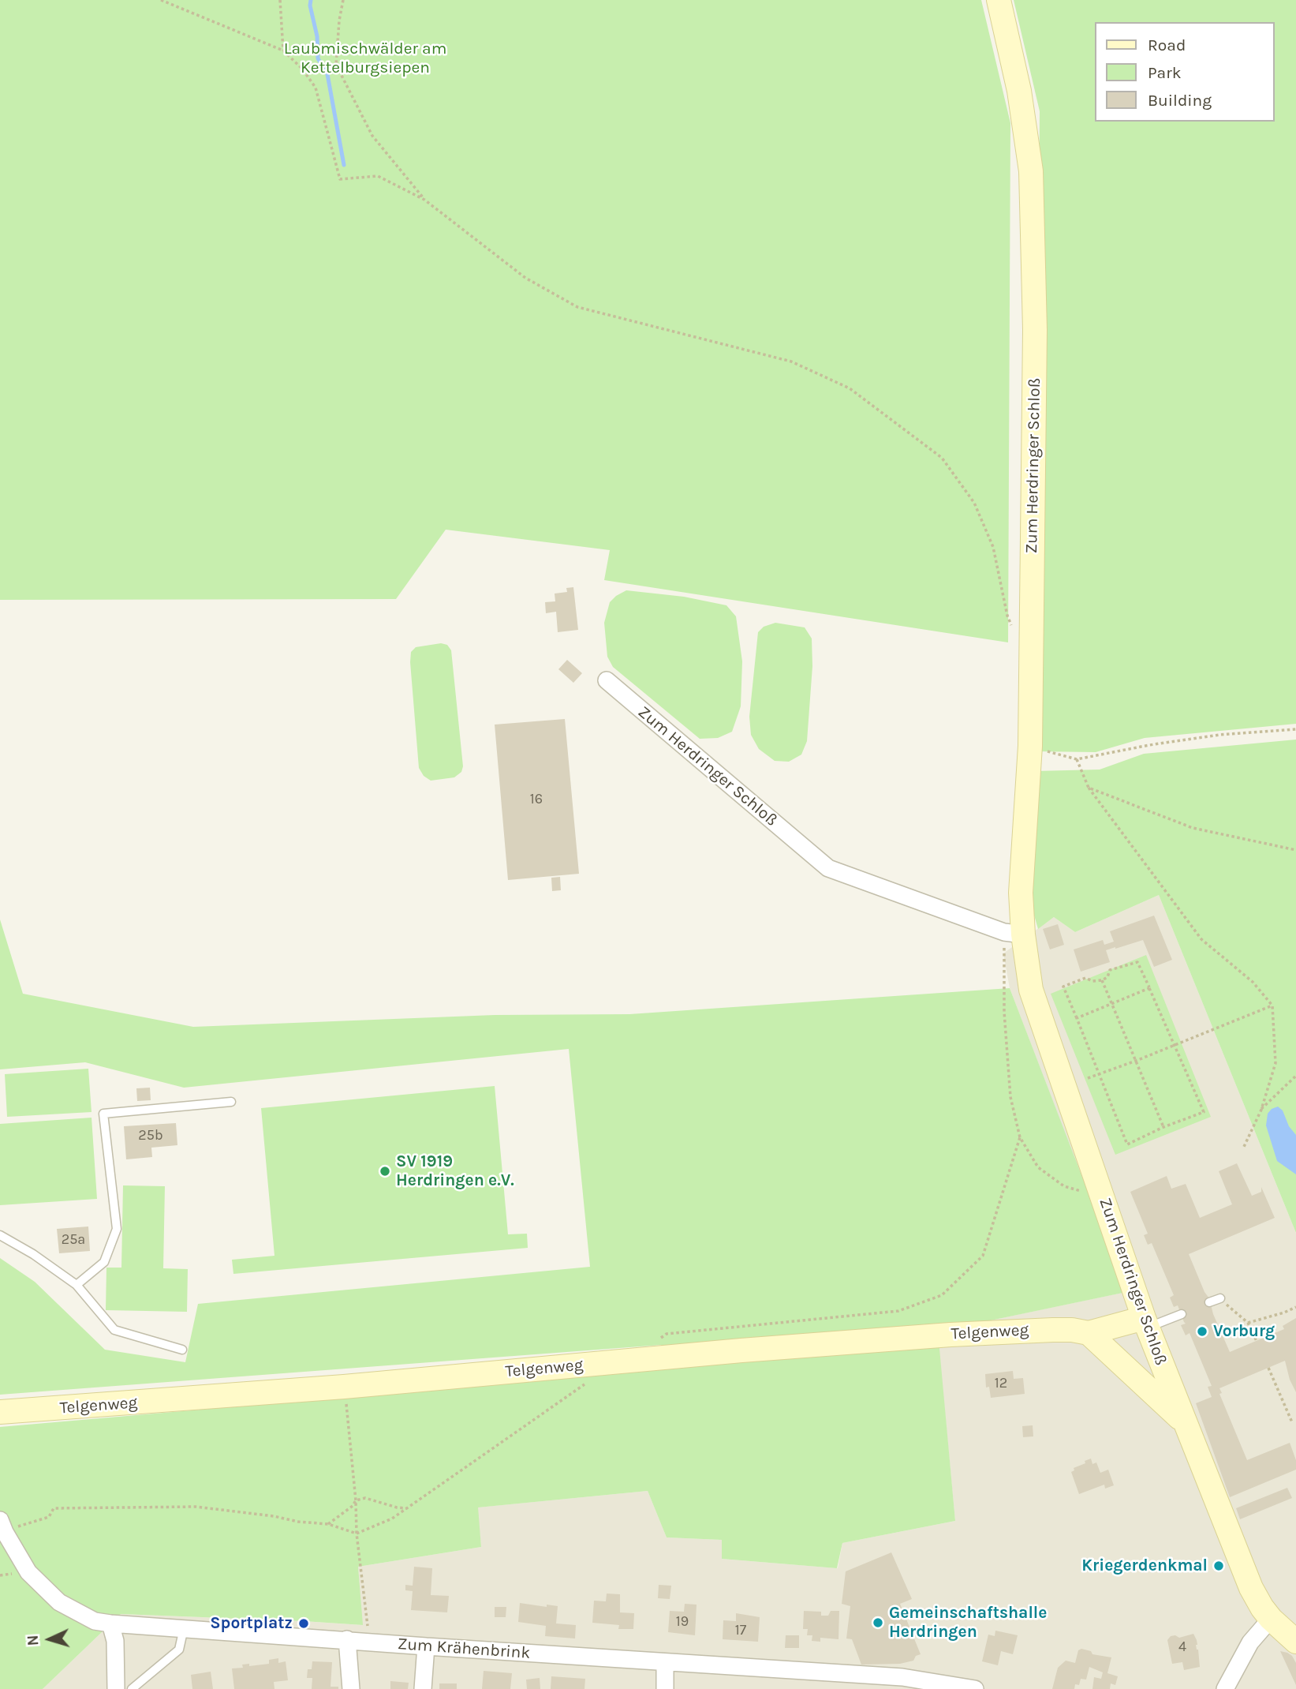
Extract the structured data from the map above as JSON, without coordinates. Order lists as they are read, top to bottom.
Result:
{
  "streets": {
    "main road": ["Zum Herdringer Schloß", "Telgenweg"],
    "street": ["Zum Krähenbrink"]
  },
  "crossings": [
    ["Zum Herdringer Schloß", "Telgenweg"]
  ],
  "parks": ["Laubmischwälder am Kettelburgsiepen"],
  "places": [
    "SV 1919 Herdringen e.V.",
    "Vorburg",
    "Kriegerdenkmal",
    "Gemeinschaftshalle Herdringen",
    "Sportplatz"
  ],
  "house_numbers": [
    "16",
    "25b",
    "25a",
    "12",
    "19",
    "17",
    "4"
  ],
  "legend": ["Road", "Park", "Building"],
  "north": "left"
}
